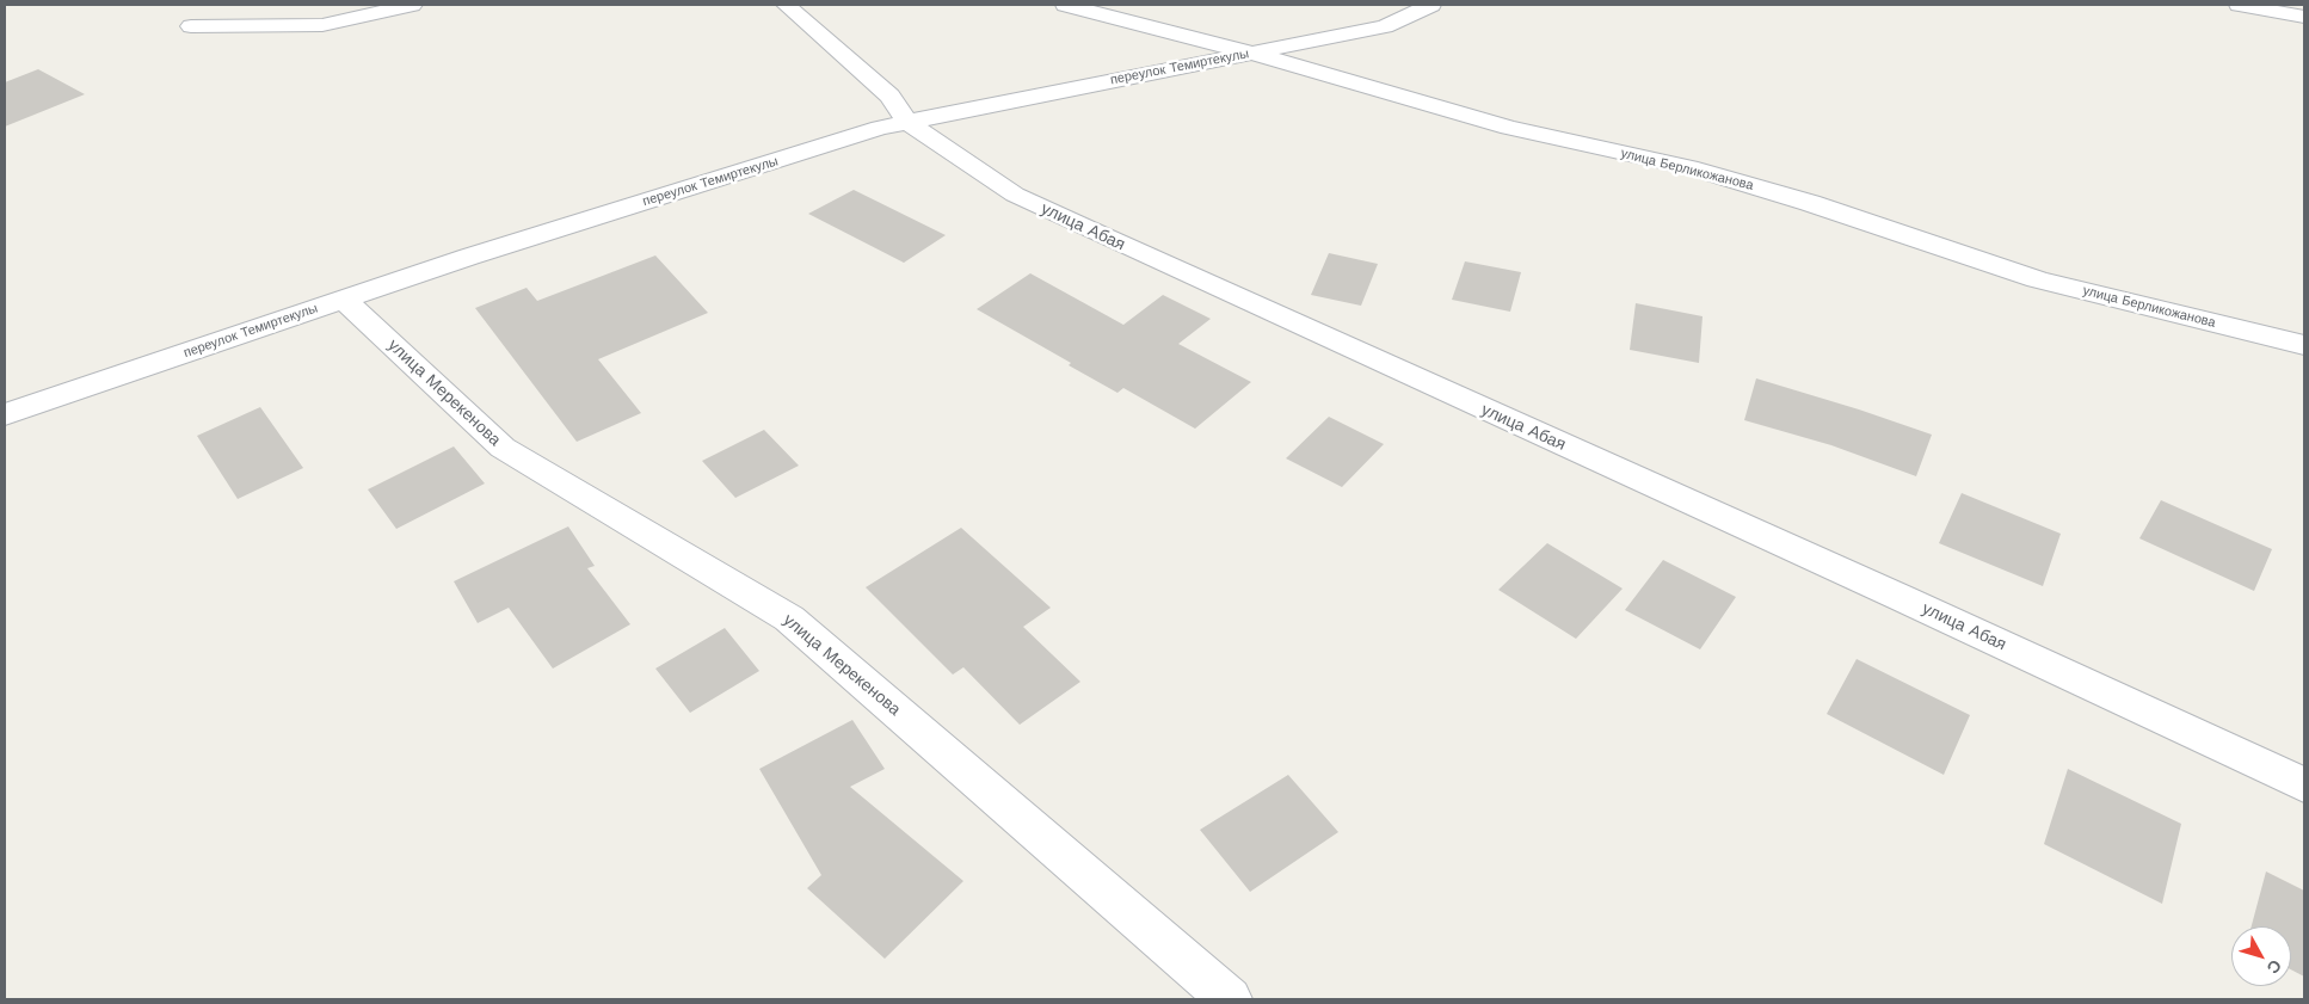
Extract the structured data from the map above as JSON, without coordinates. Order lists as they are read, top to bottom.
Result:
{
  "streets": {
    "street": [
      "переулок Темиртекулы",
      "улица Берликожанова",
      "улица Абая",
      "улица Мерекенова"
    ]
  },
  "crossings": [
    ["переулок Темиртекулы", "улица Берликожанова"],
    ["переулок Темиртекулы", "улица Абая"],
    ["переулок Темиртекулы", "улица Мерекенова"]
  ],
  "north": "bottom right"
}
